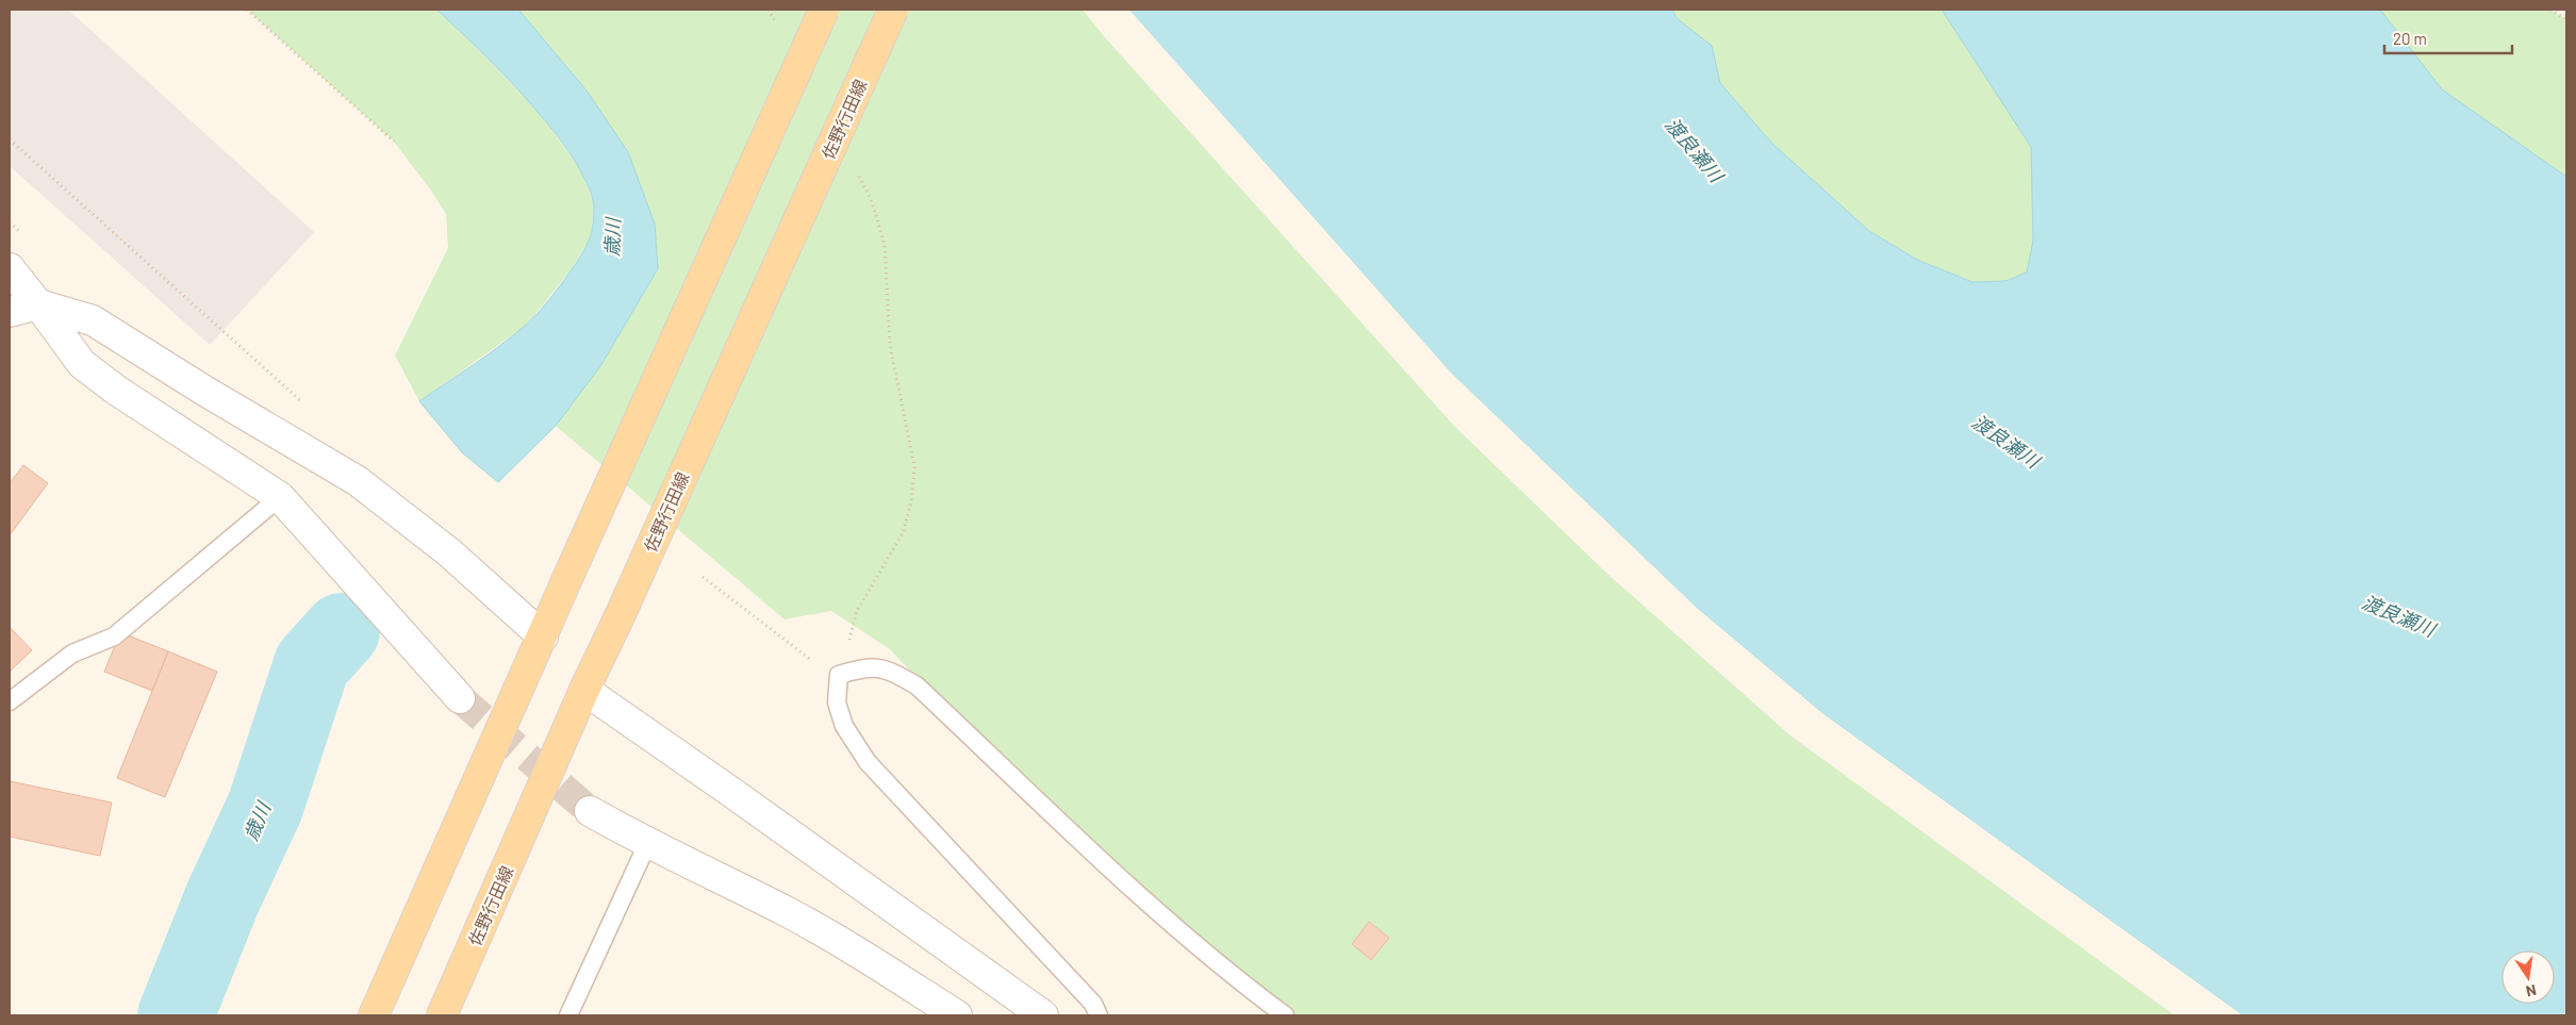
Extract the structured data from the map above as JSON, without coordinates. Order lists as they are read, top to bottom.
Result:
{
  "streets": {
    "main road": ["佐野行田線"]
  },
  "water": ["渡良瀬川", "歳川"],
  "scale_bar": "20 m",
  "north": "bottom"
}
